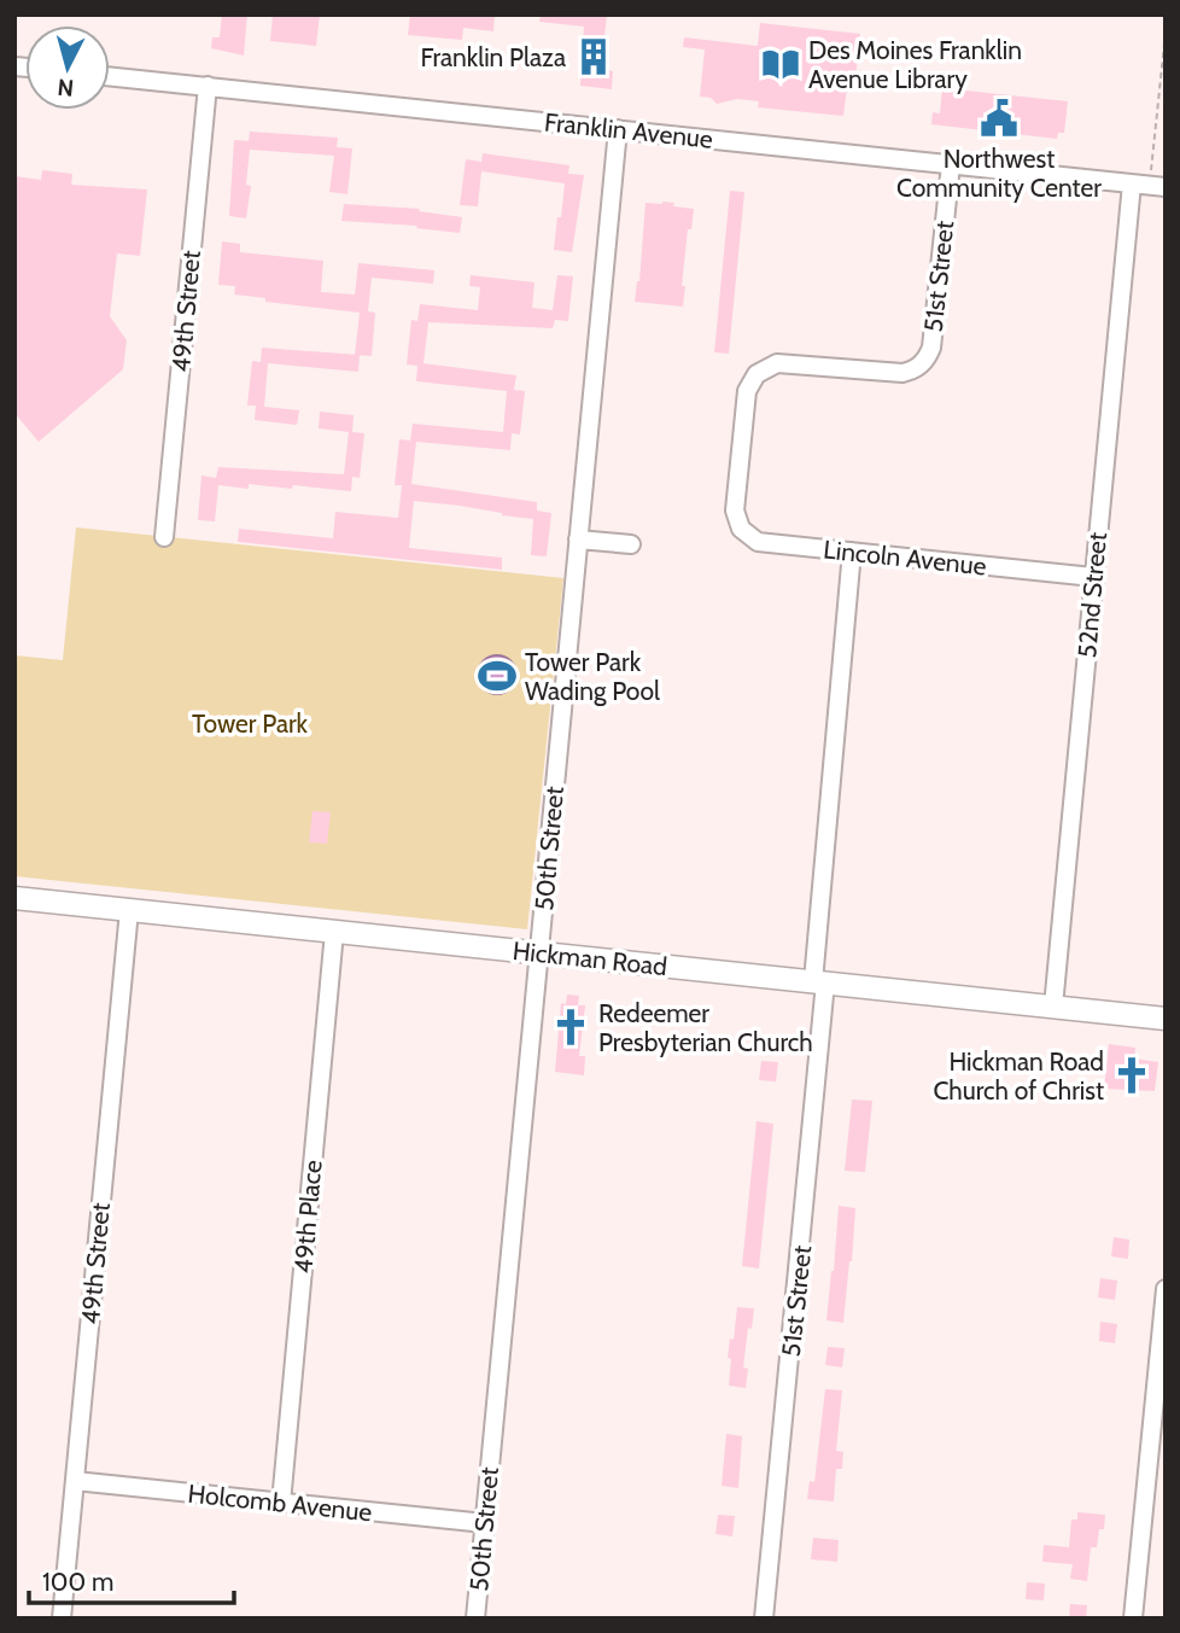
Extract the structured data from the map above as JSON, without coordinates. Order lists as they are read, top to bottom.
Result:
{
  "streets": {
    "main road": ["Hickman Road"],
    "street": [
      "Franklin Avenue",
      "51st Street",
      "49th Street",
      "Lincoln Avenue",
      "52nd Street",
      "50th Street",
      "49th Place",
      "Holcomb Avenue"
    ]
  },
  "crossings": [
    ["Franklin Avenue", "51st Street"],
    ["Franklin Avenue", "49th Street"],
    ["Franklin Avenue", "52nd Street"],
    ["Franklin Avenue", "50th Street"],
    ["51st Street", "Lincoln Avenue"],
    ["51st Street", "Hickman Road"],
    ["49th Street", "Hickman Road"],
    ["49th Street", "Holcomb Avenue"],
    ["Lincoln Avenue", "52nd Street"],
    ["52nd Street", "Hickman Road"],
    ["50th Street", "Hickman Road"],
    ["50th Street", "Holcomb Avenue"],
    ["Hickman Road", "49th Place"],
    ["49th Place", "Holcomb Avenue"]
  ],
  "parks": ["Tower Park"],
  "places": {
    "building": ["Franklin Plaza"],
    "library": ["Des Moines Franklin Avenue Library"],
    "public building": ["Northwest Community Center"],
    "sports": ["Tower Park Wading Pool"],
    "church": ["Redeemer Presbyterian Church", "Hickman Road Church of Christ"]
  },
  "scale_bar": "100 m",
  "north": "bottom"
}
